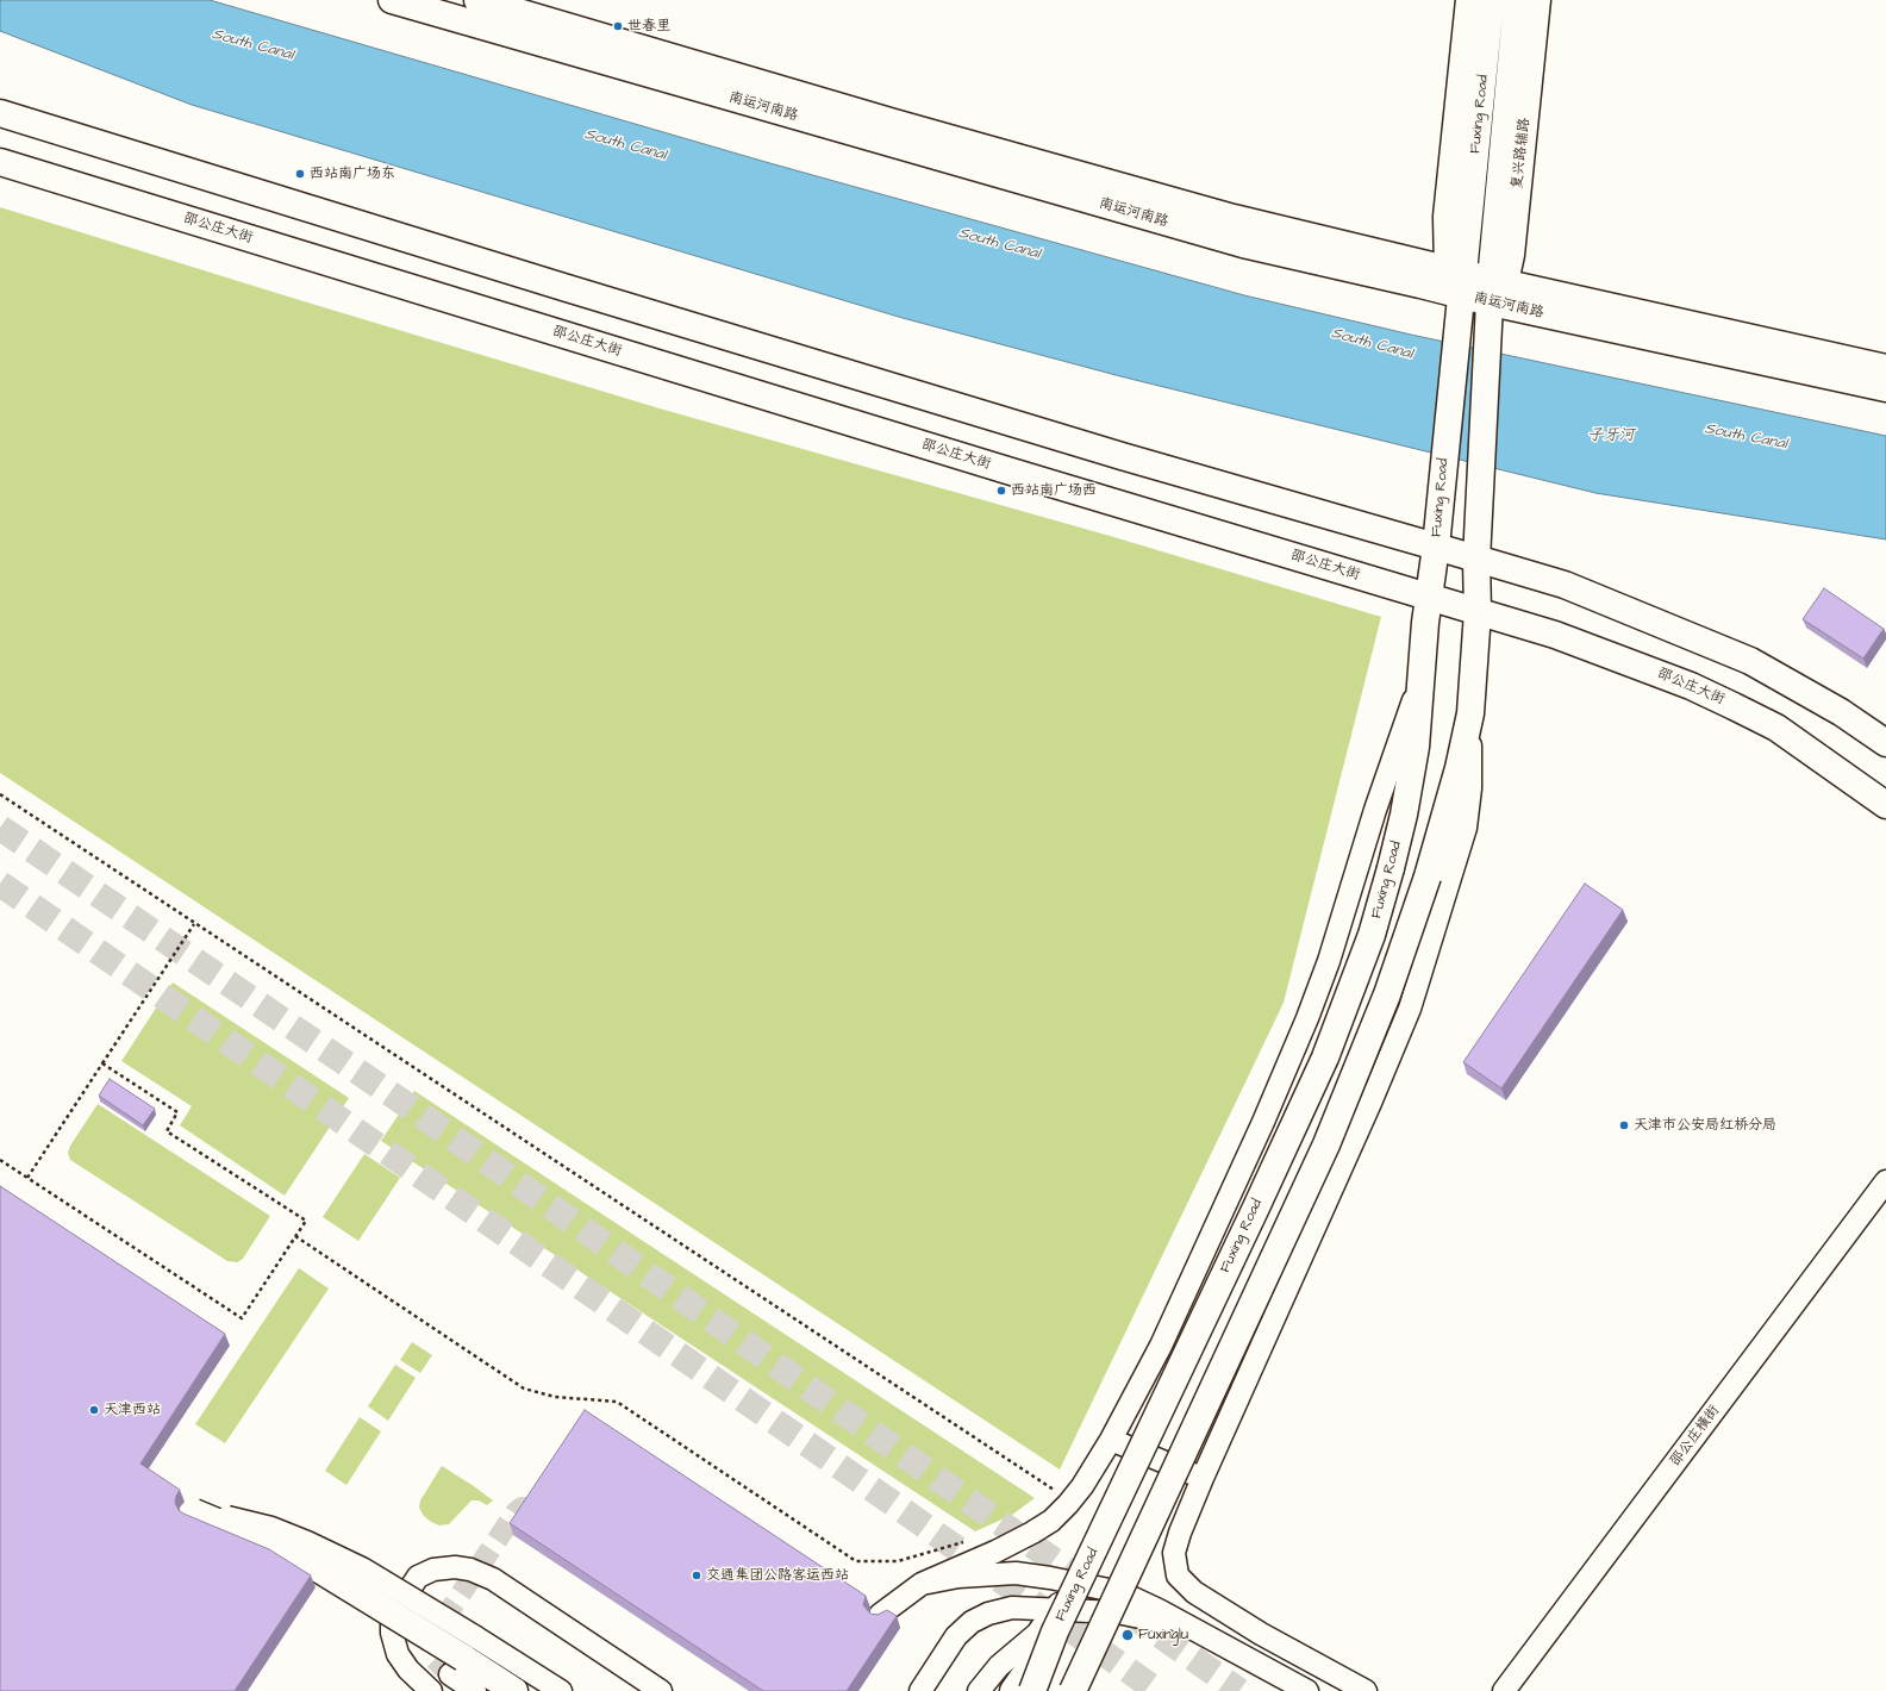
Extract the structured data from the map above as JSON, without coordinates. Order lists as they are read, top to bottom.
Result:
{
  "streets": {
    "street": [
      "南运河南路",
      "Fuxing Road",
      "复兴路辅路",
      "邵公庄大街",
      "邵公庄横街"
    ]
  },
  "crossings": [
    ["南运河南路", "Fuxing Road"],
    ["南运河南路", "复兴路辅路"],
    ["Fuxing Road", "复兴路辅路"],
    ["Fuxing Road", "邵公庄大街"]
  ],
  "water": ["South Canal", "子牙河"],
  "places": [
    "世春里",
    "西站南广场东",
    "西站南广场西",
    "天津市公安局红桥分局",
    "天津西站",
    "交通集团公路客运西站",
    "Fuxinglu"
  ]
}
